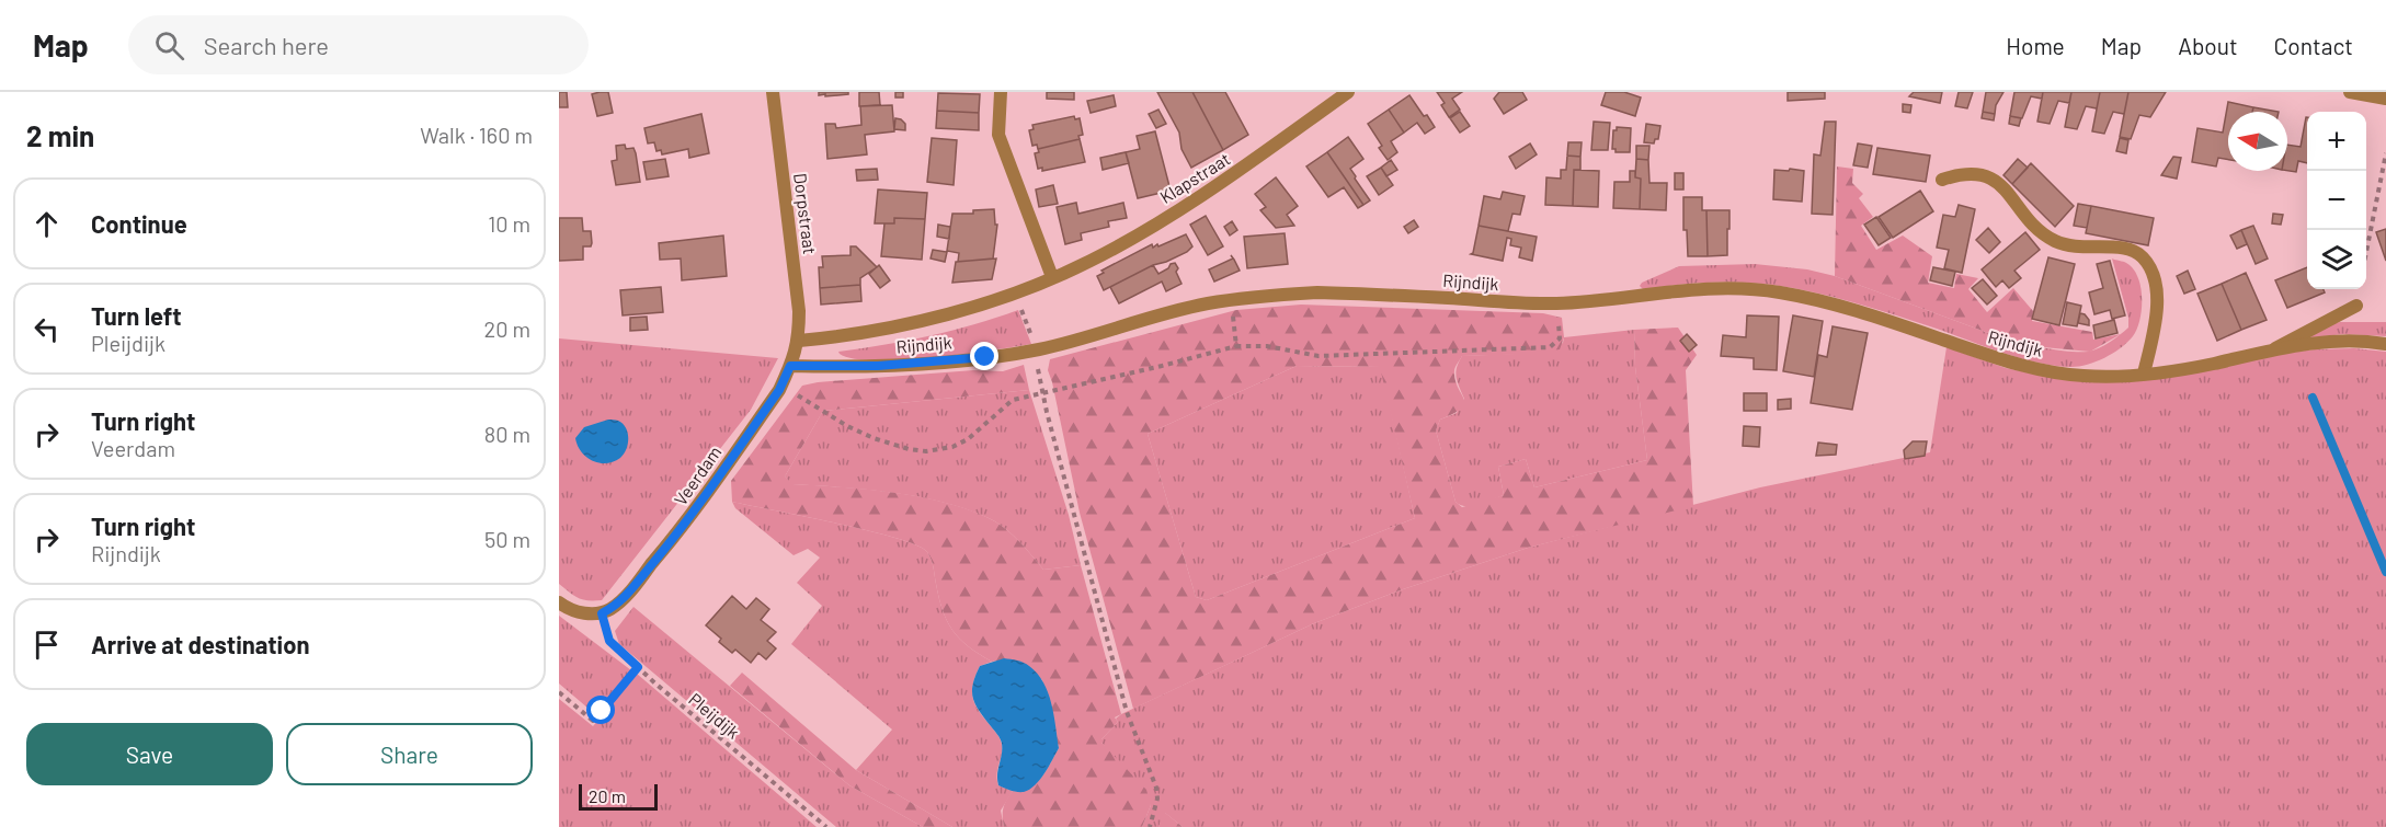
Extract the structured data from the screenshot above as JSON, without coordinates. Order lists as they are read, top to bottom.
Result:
{
  "streets": {
    "street": [
      "Klapstraat",
      "Dorpstraat",
      "Rijndijk",
      "Veerdam"
    ],
    "path": ["Pleijdijk"]
  },
  "crossings": [
    ["Klapstraat", "Dorpstraat"],
    ["Klapstraat", "Veerdam"],
    ["Dorpstraat", "Veerdam"],
    ["Rijndijk", "Veerdam"],
    ["Veerdam", "Pleijdijk"]
  ],
  "scale_bar": "20 m",
  "north": "left",
  "page": {
    "header": "Map",
    "search": "Search here",
    "nav": [
      "Home",
      "Map",
      "About",
      "Contact"
    ],
    "heading": ["2 min", "Walk · 160 m"],
    "map_buttons": ["+", "−"],
    "list": [
      ["Continue", "10 m"],
      ["Turn left", "Pleijdijk", "20 m"],
      ["Turn right", "Veerdam", "80 m"],
      ["Turn right", "Rijndijk", "50 m"],
      "Arrive at destination"
    ],
    "buttons": ["Save", "Share"],
    "scale": "20 m"
  }
}
